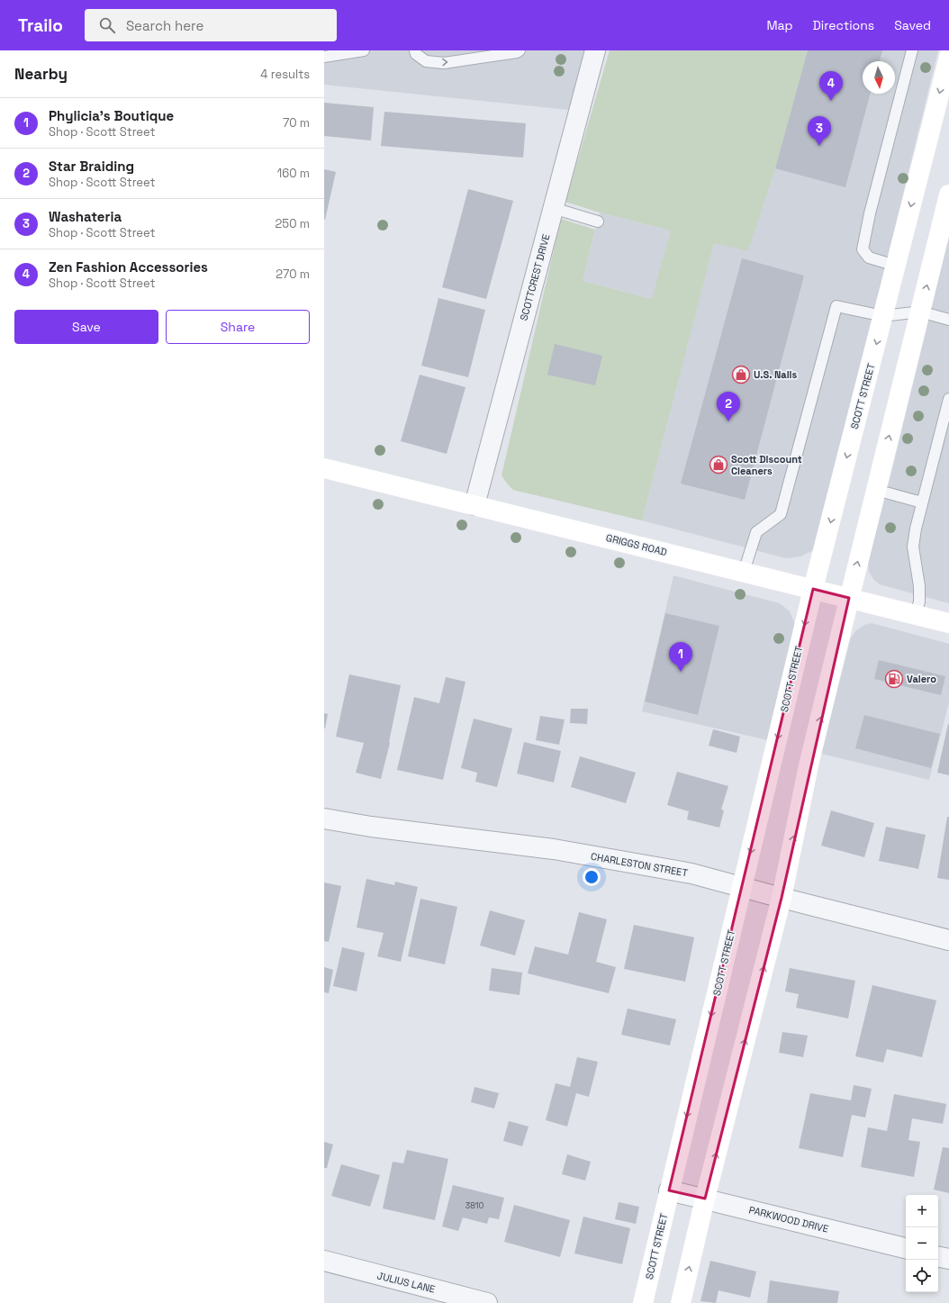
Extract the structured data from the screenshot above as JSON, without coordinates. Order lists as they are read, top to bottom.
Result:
{
  "streets": {
    "main road": ["SCOTT STREET", "GRIGGS ROAD"],
    "street": [
      "SCOTTCREST DRIVE",
      "CHARLESTON STREET",
      "PARKWOOD DRIVE",
      "JULIUS LANE"
    ]
  },
  "crossings": [
    ["SCOTTCREST DRIVE", "GRIGGS ROAD"],
    ["SCOTT STREET", "GRIGGS ROAD"],
    ["SCOTT STREET", "CHARLESTON STREET"],
    ["SCOTT STREET", "PARKWOOD DRIVE"]
  ],
  "places": {
    "shop": ["U.S. Nails", "Scott Discount Cleaners"],
    "fuel station": ["Valero"]
  },
  "house_numbers": ["3810"],
  "north": "bottom",
  "page": {
    "header": "Trailo",
    "search": "Search here",
    "nav": ["Map", "Directions", "Saved"],
    "heading": ["Nearby", "4 results"],
    "pins": [
      "4",
      "3",
      "2",
      "1"
    ],
    "list": [
      {
        "mark": "1",
        "name": "Phylicia's Boutique",
        "note": "Shop · Scott Street",
        "value": "70 m"
      },
      {
        "mark": "2",
        "name": "Star Braiding",
        "note": "Shop · Scott Street",
        "value": "160 m"
      },
      {
        "mark": "3",
        "name": "Washateria",
        "note": "Shop · Scott Street",
        "value": "250 m"
      },
      {
        "mark": "4",
        "name": "Zen Fashion Accessories",
        "note": "Shop · Scott Street",
        "value": "270 m"
      }
    ],
    "buttons": ["Save", "Share"],
    "map_buttons": ["+", "−"]
  }
}
